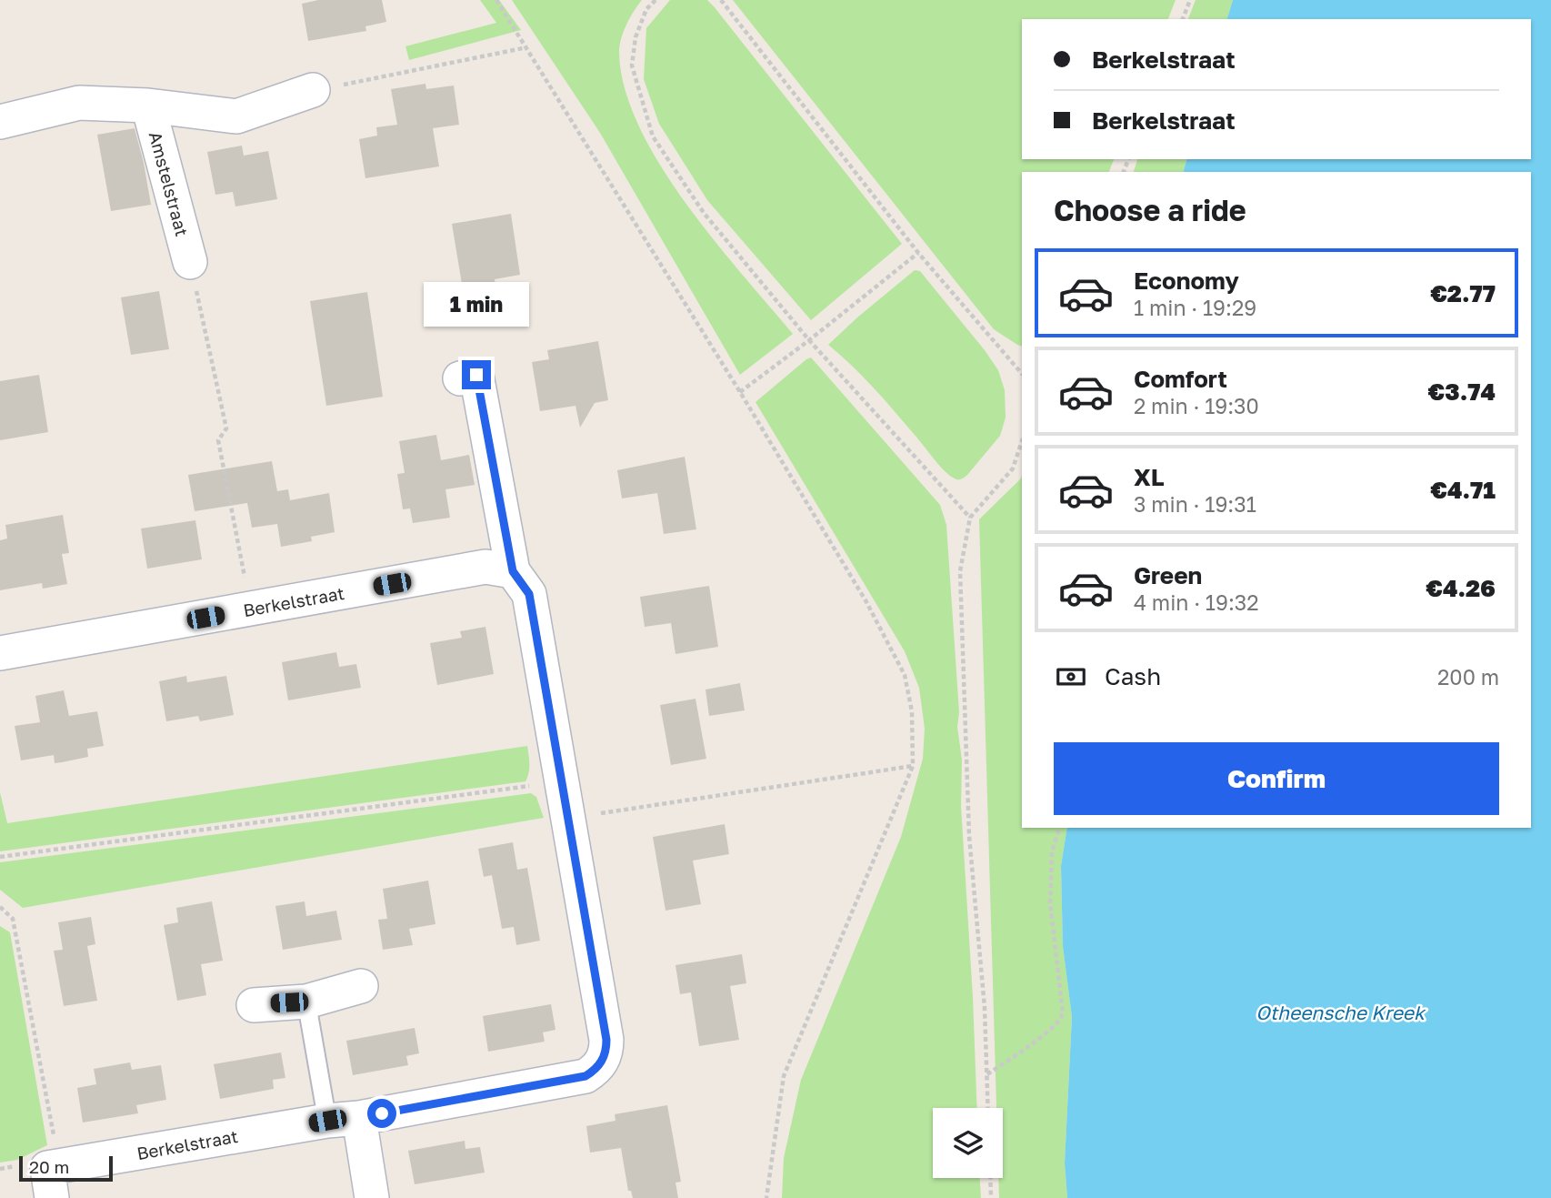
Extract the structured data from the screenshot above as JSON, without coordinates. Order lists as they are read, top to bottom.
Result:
{
  "streets": {
    "street": ["Amstelstraat", "Berkelstraat"]
  },
  "water": ["Otheensche Kreek"],
  "scale_bar": "20 m",
  "page": {
    "banner": ["Berkelstraat", "Berkelstraat"],
    "heading": "Choose a ride",
    "list": [
      {
        "name": "Economy",
        "note": "1 min · 19:29",
        "value": "€2.77"
      },
      {
        "name": "Comfort",
        "note": "2 min · 19:30",
        "value": "€3.74"
      },
      {
        "name": "XL",
        "note": "3 min · 19:31",
        "value": "€4.71"
      },
      {
        "name": "Green",
        "note": "4 min · 19:32",
        "value": "€4.26"
      }
    ],
    "bubble": "1 min",
    "pay": ["Cash", "200 m"],
    "buttons": "Confirm",
    "scale": "20 m"
  }
}
